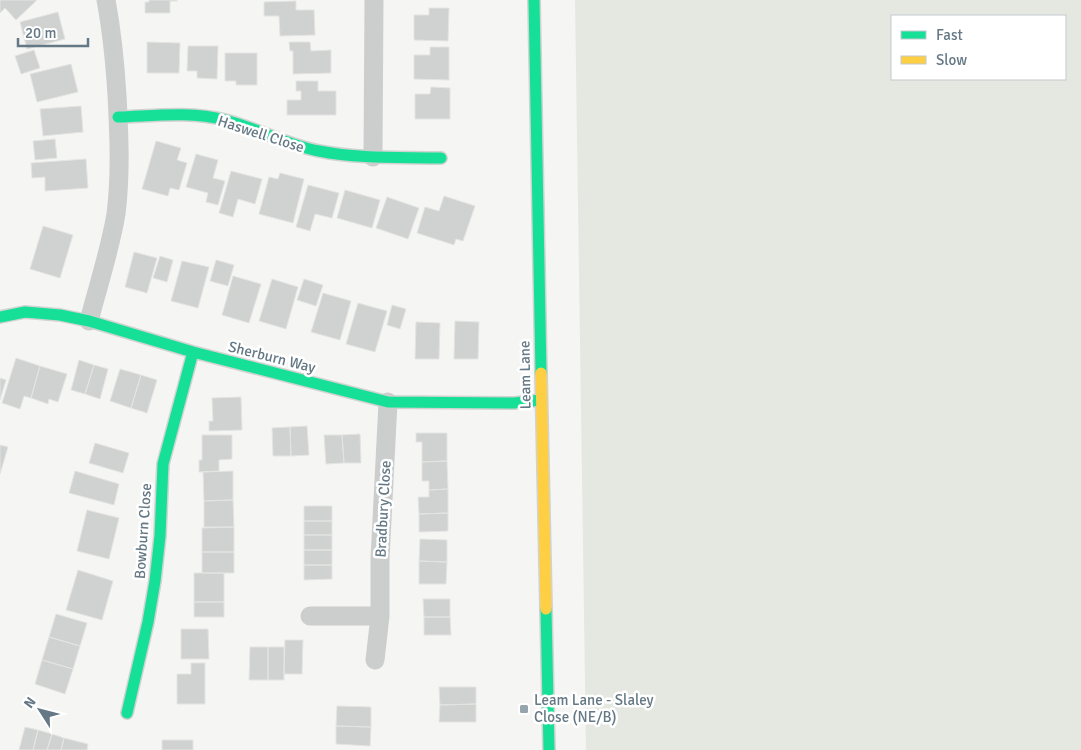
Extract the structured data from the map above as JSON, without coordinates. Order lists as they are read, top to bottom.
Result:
{
  "streets": {
    "street": [
      "Haswell Close",
      "Sherburn Way",
      "Leam Lane",
      "Bradbury Close",
      "Bowburn Close"
    ]
  },
  "crossings": [
    ["Sherburn Way", "Leam Lane"],
    ["Sherburn Way", "Bradbury Close"],
    ["Sherburn Way", "Bowburn Close"]
  ],
  "places": {
    "transit": ["Leam Lane - Slaley Close (NE/B)"]
  },
  "legend": ["Fast", "Slow"],
  "scale_bar": "20 m",
  "north": "top left"
}
